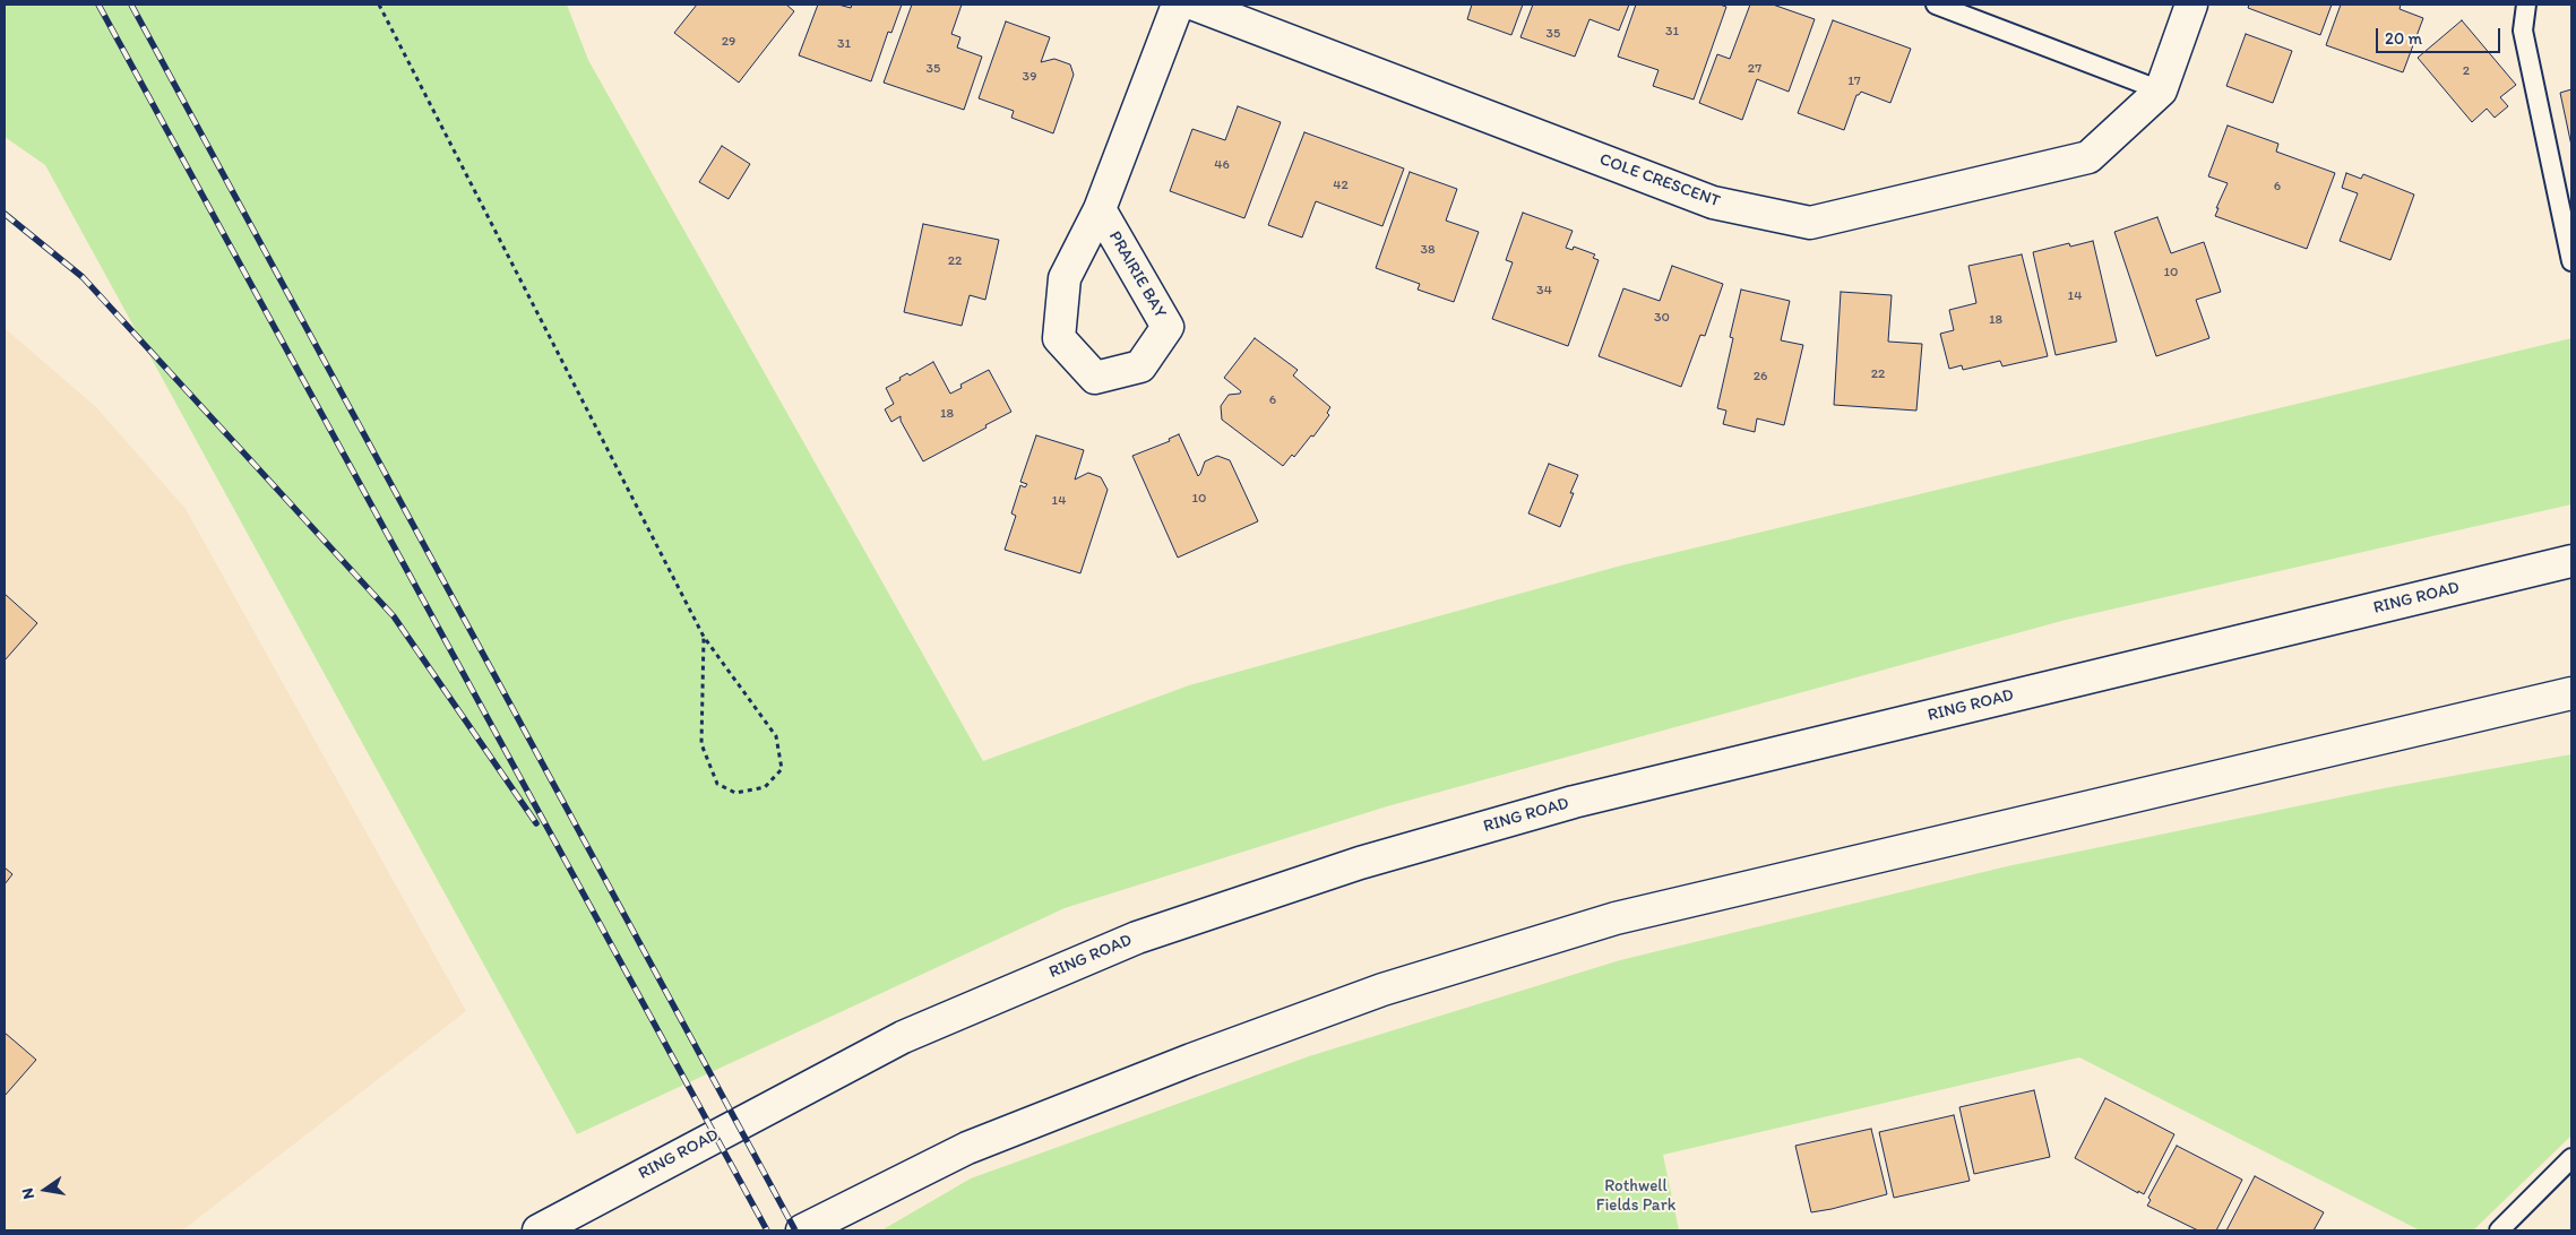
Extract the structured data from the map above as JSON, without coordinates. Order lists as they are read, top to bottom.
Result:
{
  "streets": {
    "main road": ["COLE CRESCENT", "PRAIRIE BAY", "RING ROAD"]
  },
  "parks": ["Rothwell Fields Park"],
  "house_numbers": [
    "31",
    "35",
    "29",
    "31",
    "35",
    "27",
    "2",
    "39",
    "17",
    "46",
    "42",
    "6",
    "38",
    "22",
    "10",
    "34",
    "14",
    "30",
    "18",
    "22",
    "26",
    "6",
    "18",
    "10",
    "14"
  ],
  "scale_bar": "20 m",
  "north": "left"
}
